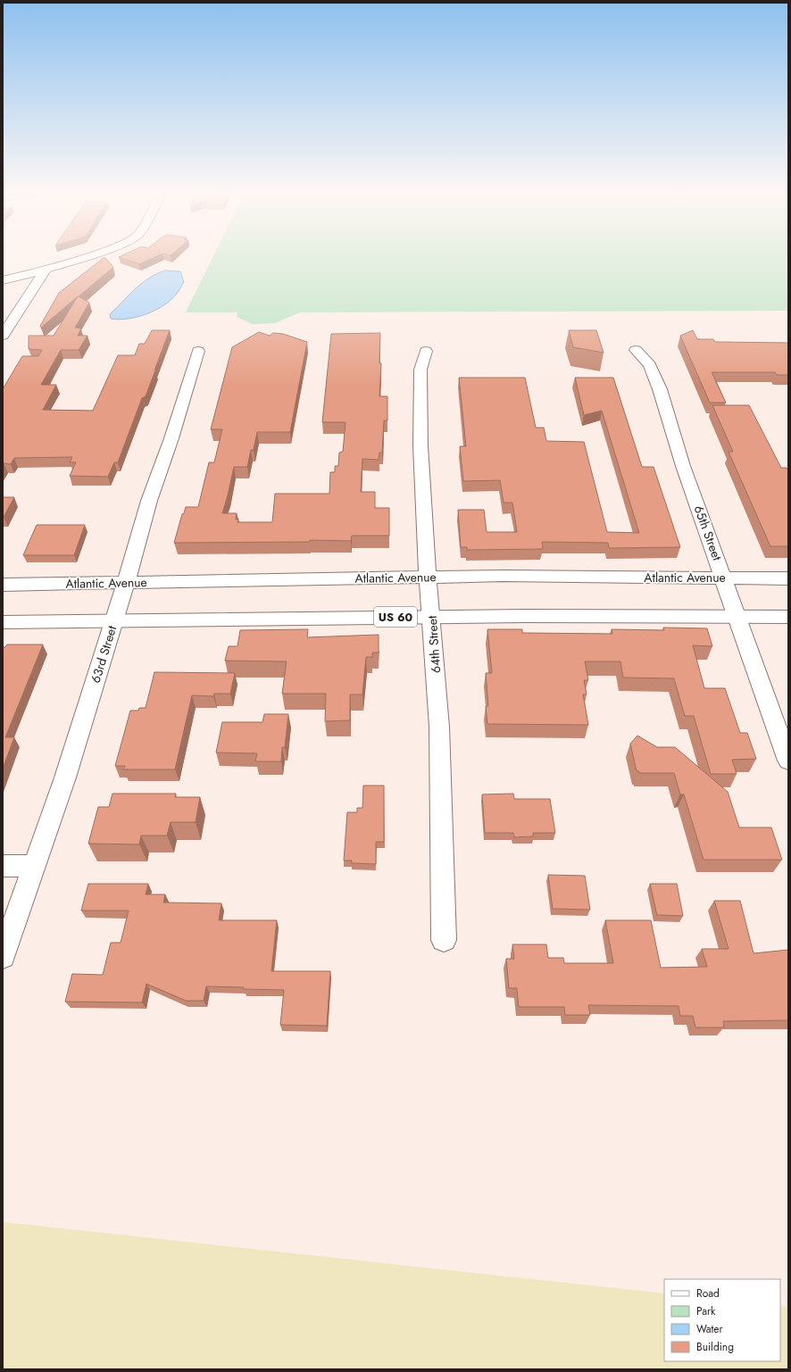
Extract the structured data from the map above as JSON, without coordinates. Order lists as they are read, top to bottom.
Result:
{
  "streets": {
    "main road": [
      "65th Street",
      "Atlantic Avenue",
      "US 60",
      "64th Street",
      "63rd Street"
    ]
  },
  "crossings": [
    ["65th Street", "Atlantic Avenue"],
    ["65th Street", "US 60"],
    ["Atlantic Avenue", "64th Street"],
    ["Atlantic Avenue", "63rd Street"],
    ["US 60", "64th Street"],
    ["US 60", "63rd Street"]
  ],
  "legend": [
    "Road",
    "Park",
    "Water",
    "Building"
  ]
}
